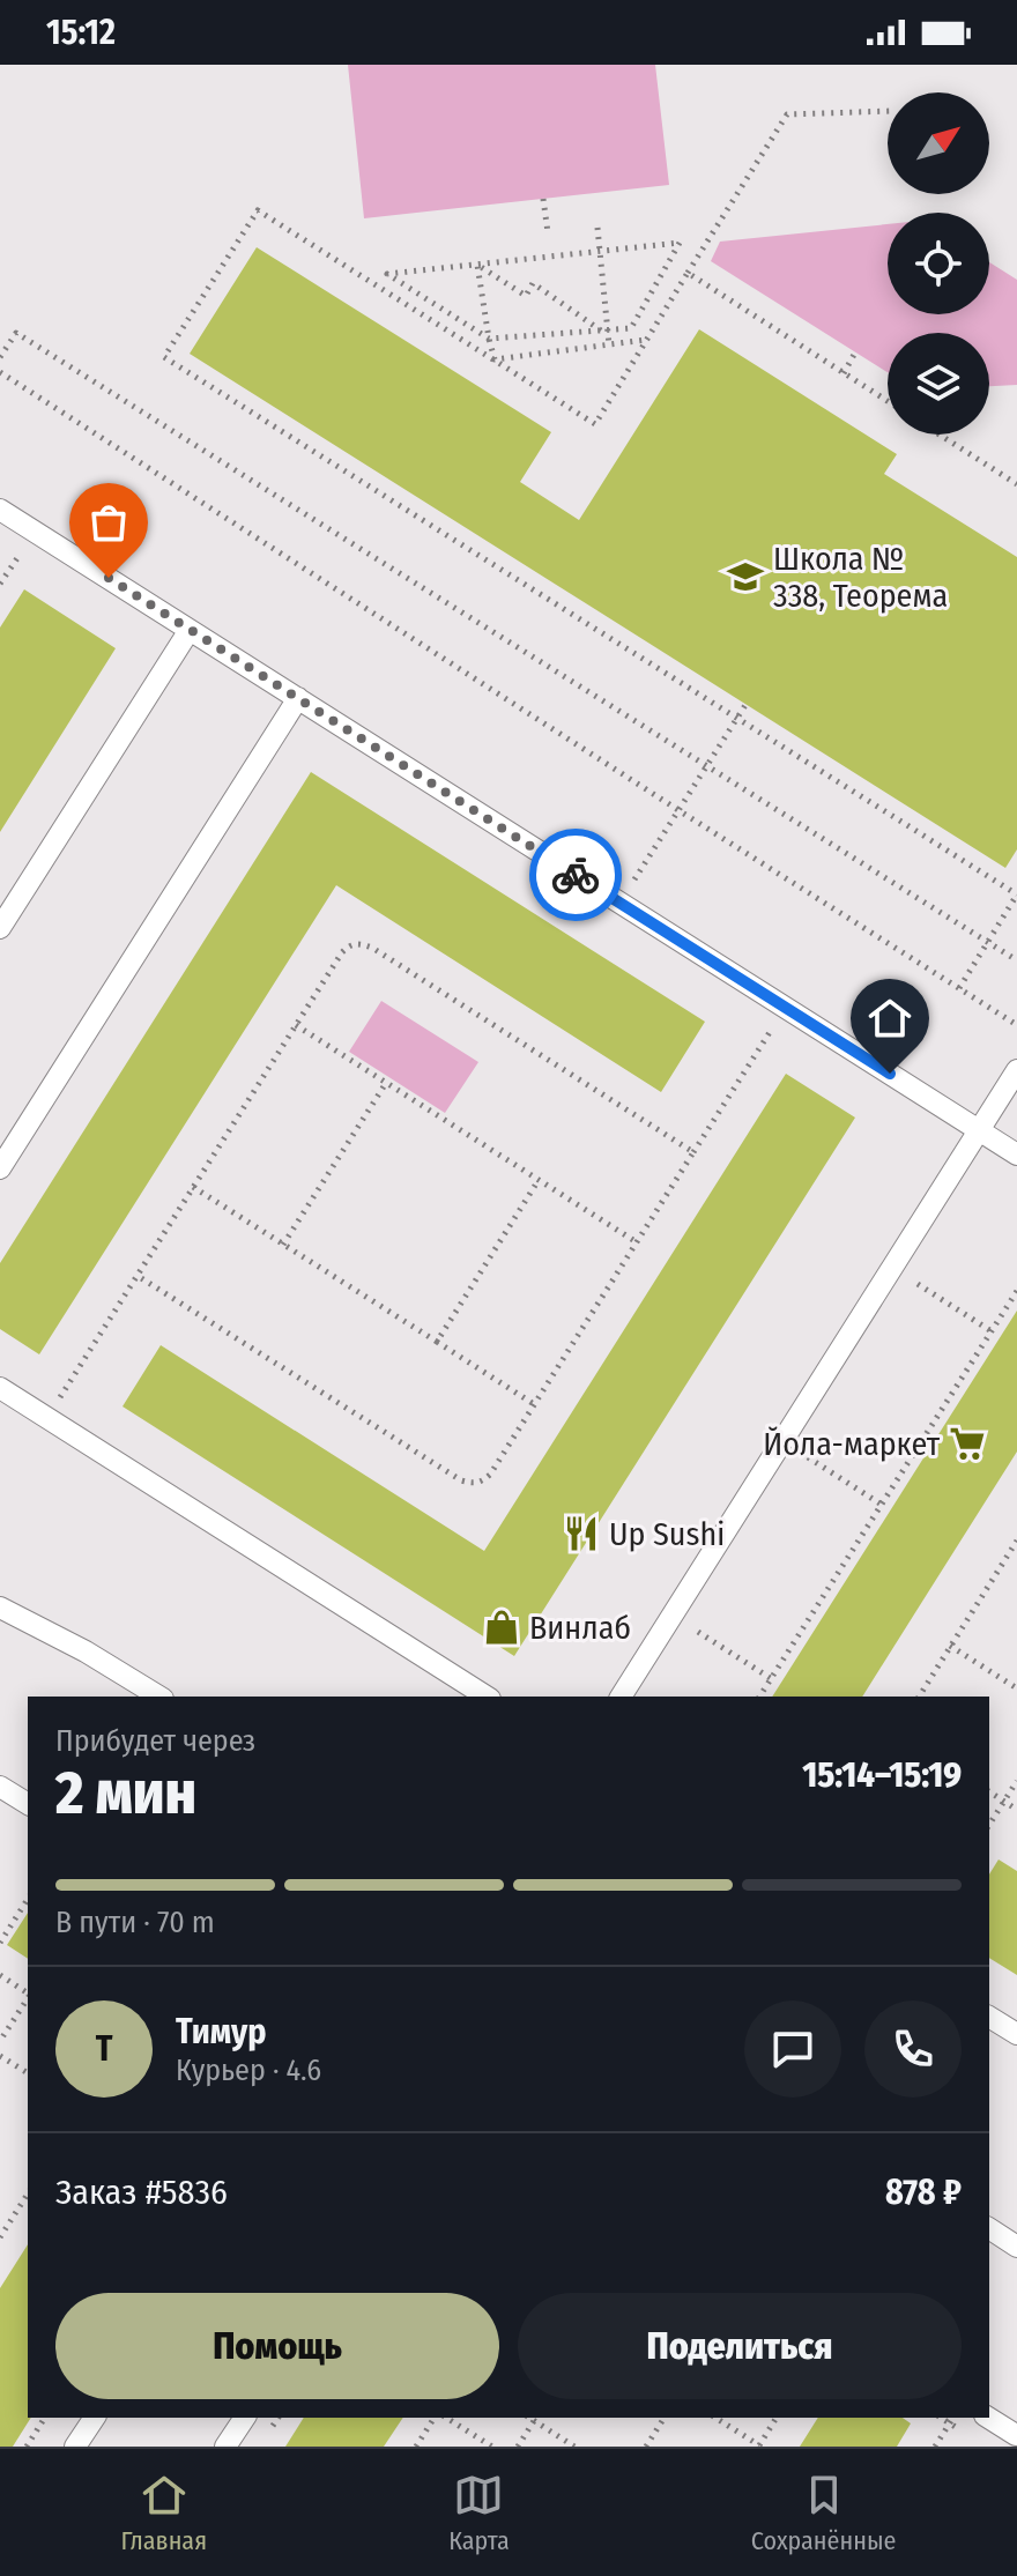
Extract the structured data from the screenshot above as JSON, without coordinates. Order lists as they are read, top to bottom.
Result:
{
  "places": {
    "school or university": ["Школа № 338, Теорема"],
    "supermarket": ["Йола-маркет"],
    "restaurant": ["Up Sushi"],
    "shop": ["Винлаб"]
  },
  "north": "top right",
  "page": {
    "status": "15:12",
    "heading": ["2 мин", "Прибудет через", "15:14–15:19"],
    "panel": [
      "Тимур",
      "Курьер · 4.6",
      "Заказ #5836",
      "878 ₽"
    ],
    "bar": "В пути · 70 m",
    "round": "Т",
    "buttons": ["Помощь", "Поделиться"],
    "tabs": ["Главная", "Карта", "Сохранённые"]
  }
}
